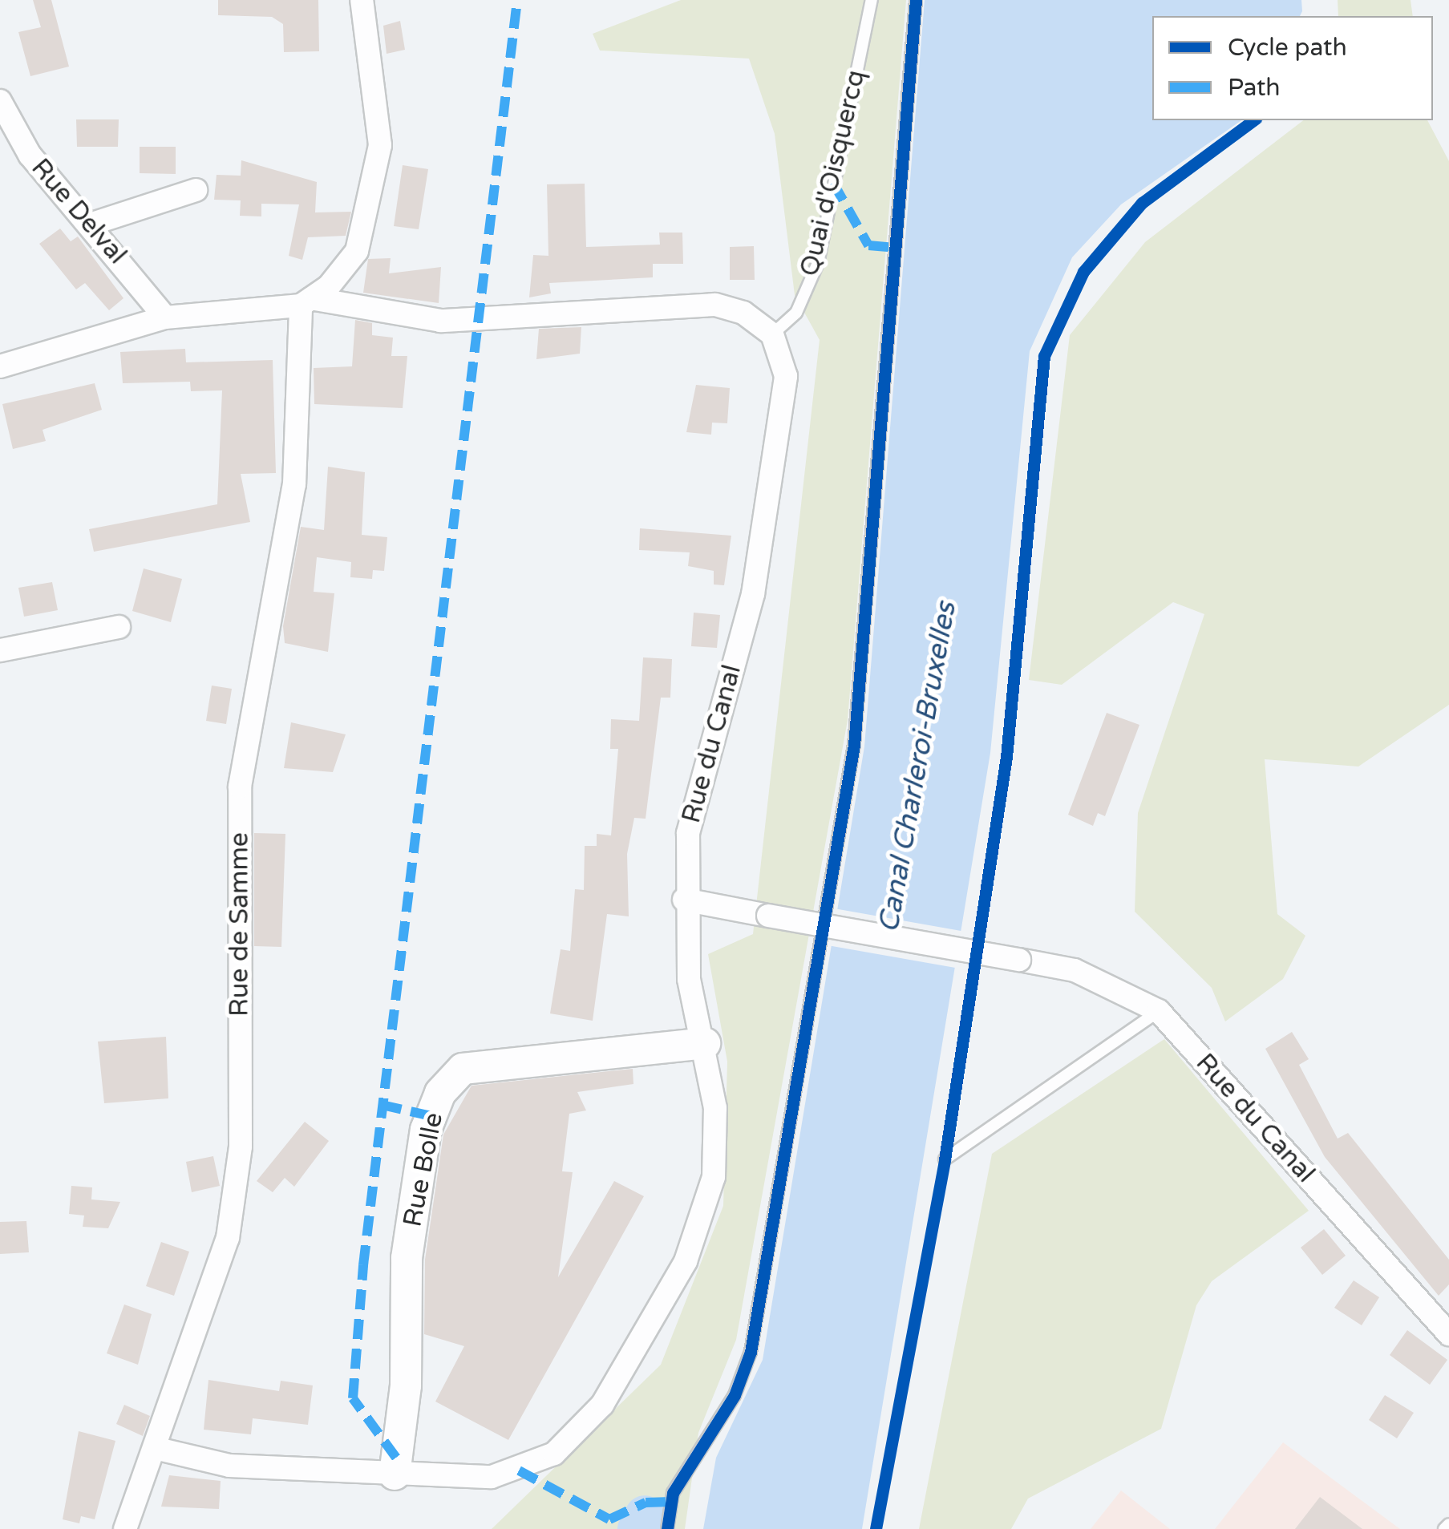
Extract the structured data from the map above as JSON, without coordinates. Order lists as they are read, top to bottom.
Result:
{
  "streets": {
    "street": [
      "Rue Delval",
      "Rue du Canal",
      "Rue de Samme",
      "Rue Bolle"
    ],
    "lane": ["Quai d'Oisquercq"]
  },
  "crossings": [
    ["Quai d'Oisquercq", "Rue du Canal"]
  ],
  "water": ["Canal Charleroi-Bruxelles"],
  "legend": ["Cycle path", "Path"]
}
